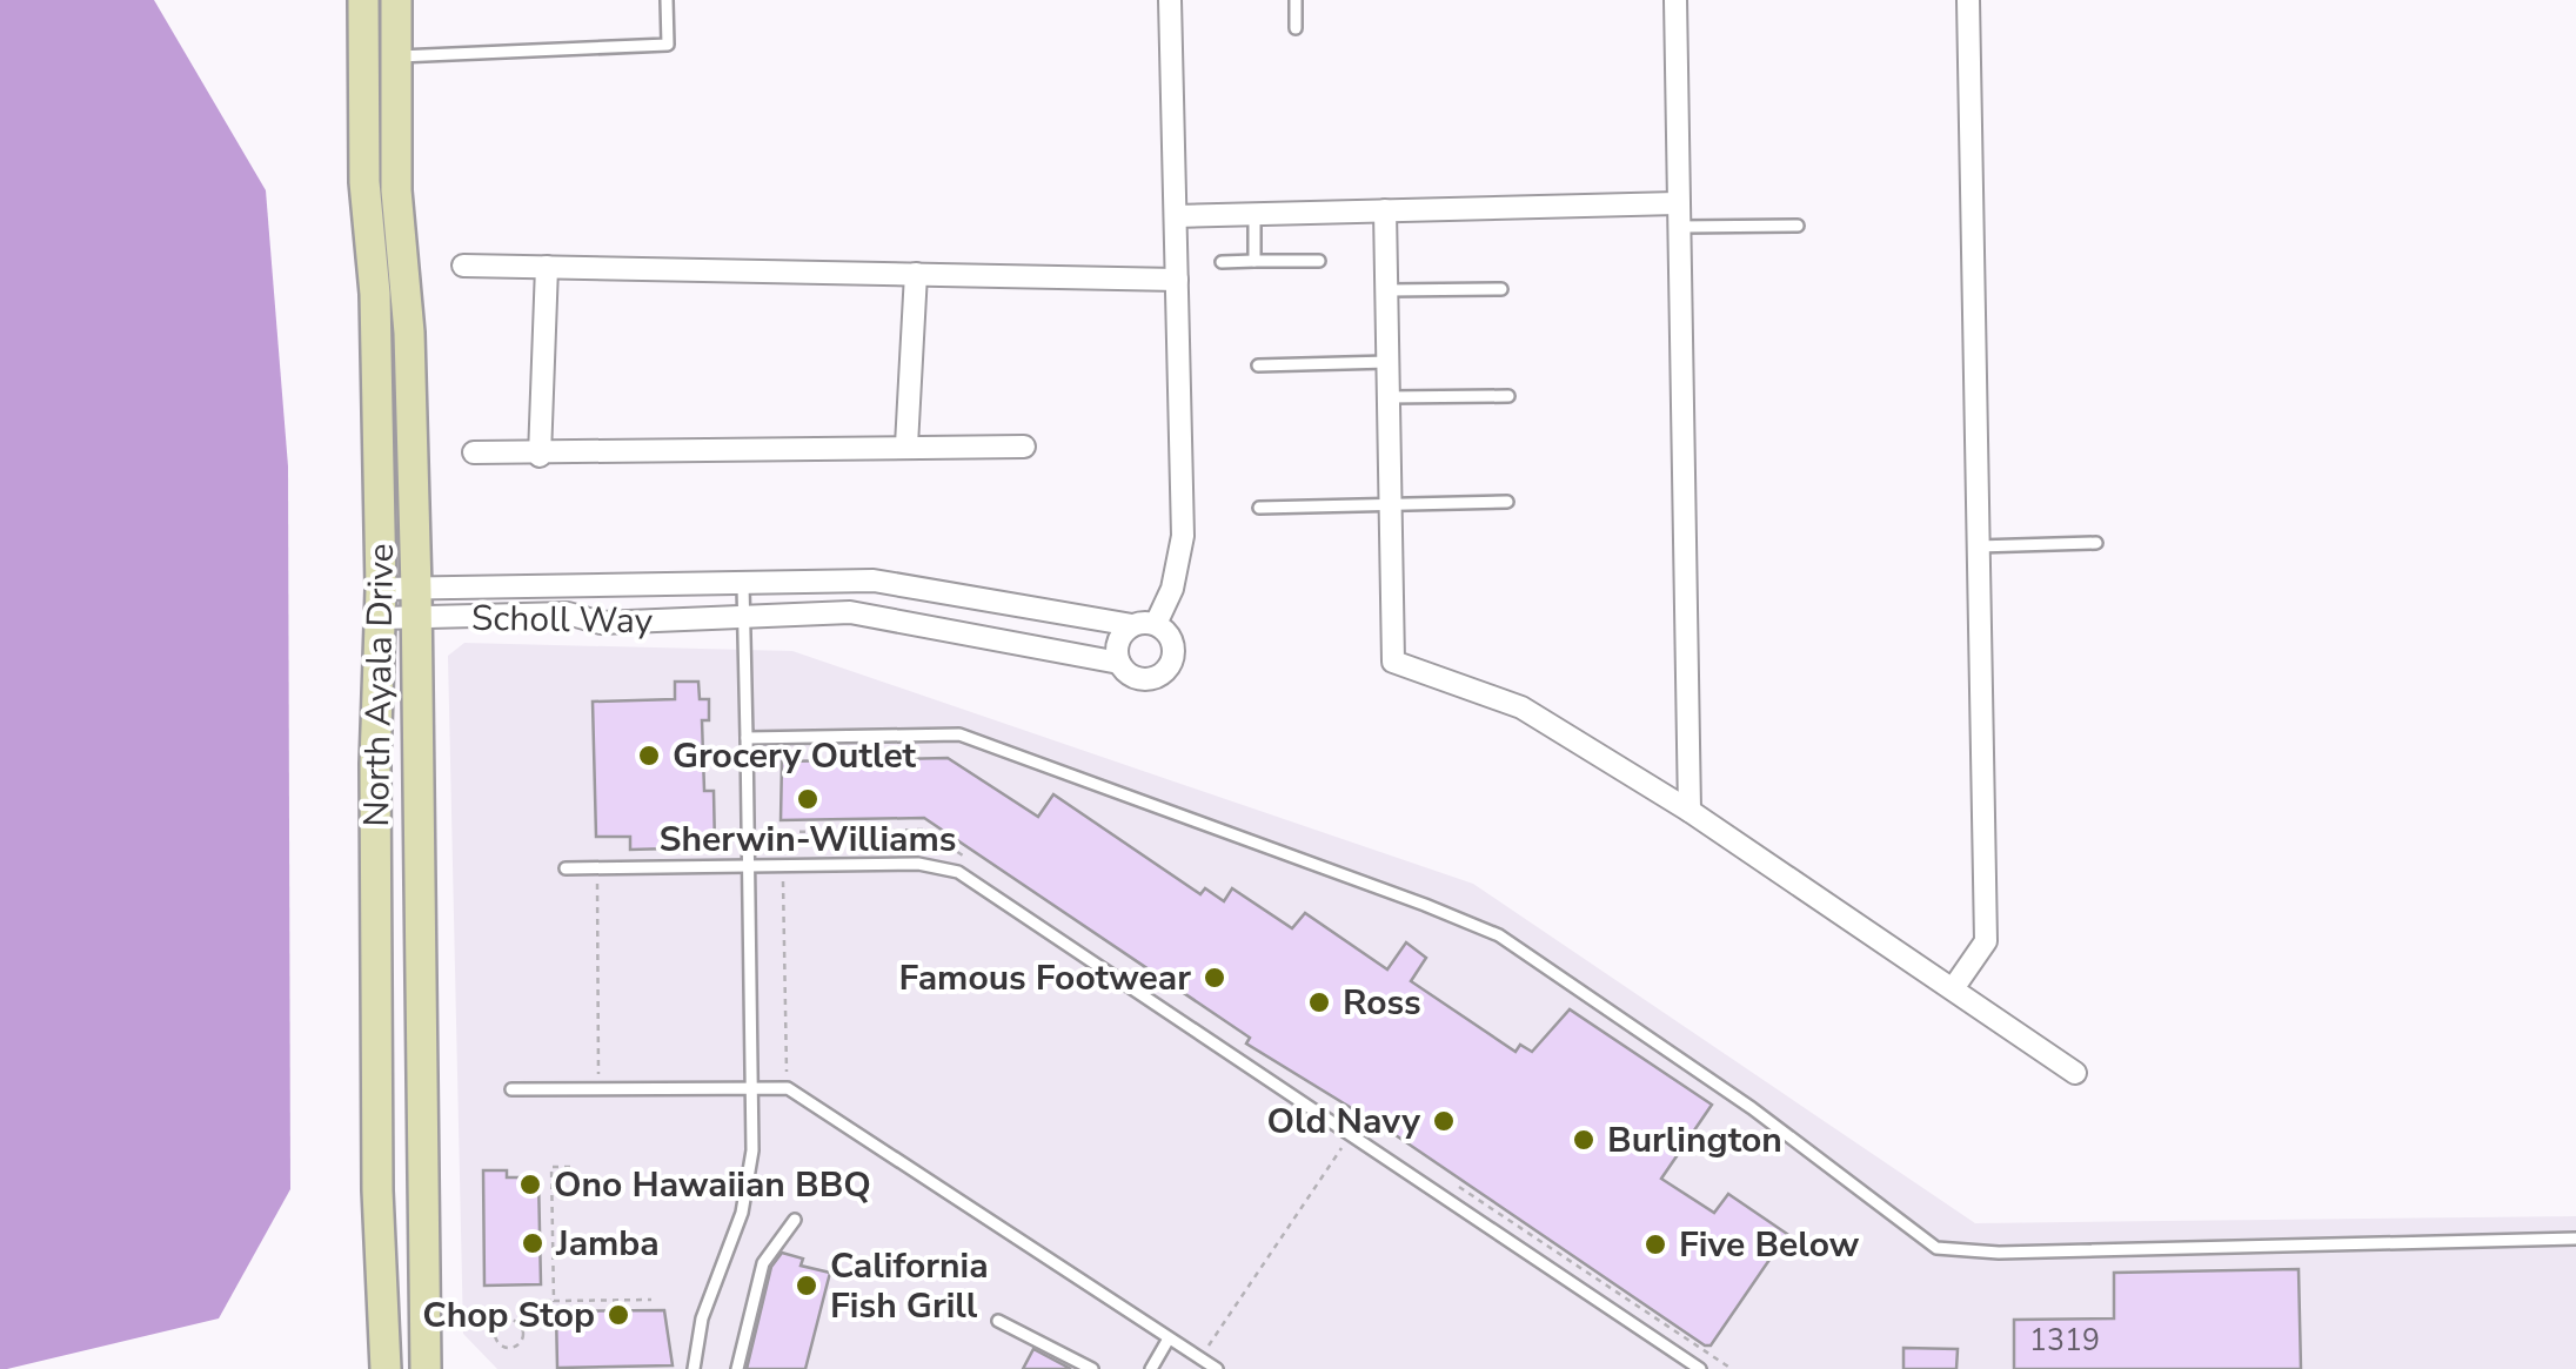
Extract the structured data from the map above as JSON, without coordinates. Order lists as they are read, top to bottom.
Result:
{
  "streets": {
    "main road": ["North Ayala Drive"],
    "street": ["Scholl Way"]
  },
  "crossings": [
    ["Scholl Way", "North Ayala Drive"]
  ],
  "places": [
    "Grocery Outlet",
    "Sherwin-Williams",
    "Famous Footwear",
    "Ross",
    "Old Navy",
    "Burlington",
    "Ono Hawaiian BBQ",
    "Jamba",
    "Five Below",
    "California Fish Grill",
    "Chop Stop"
  ],
  "house_numbers": ["1319"]
}
